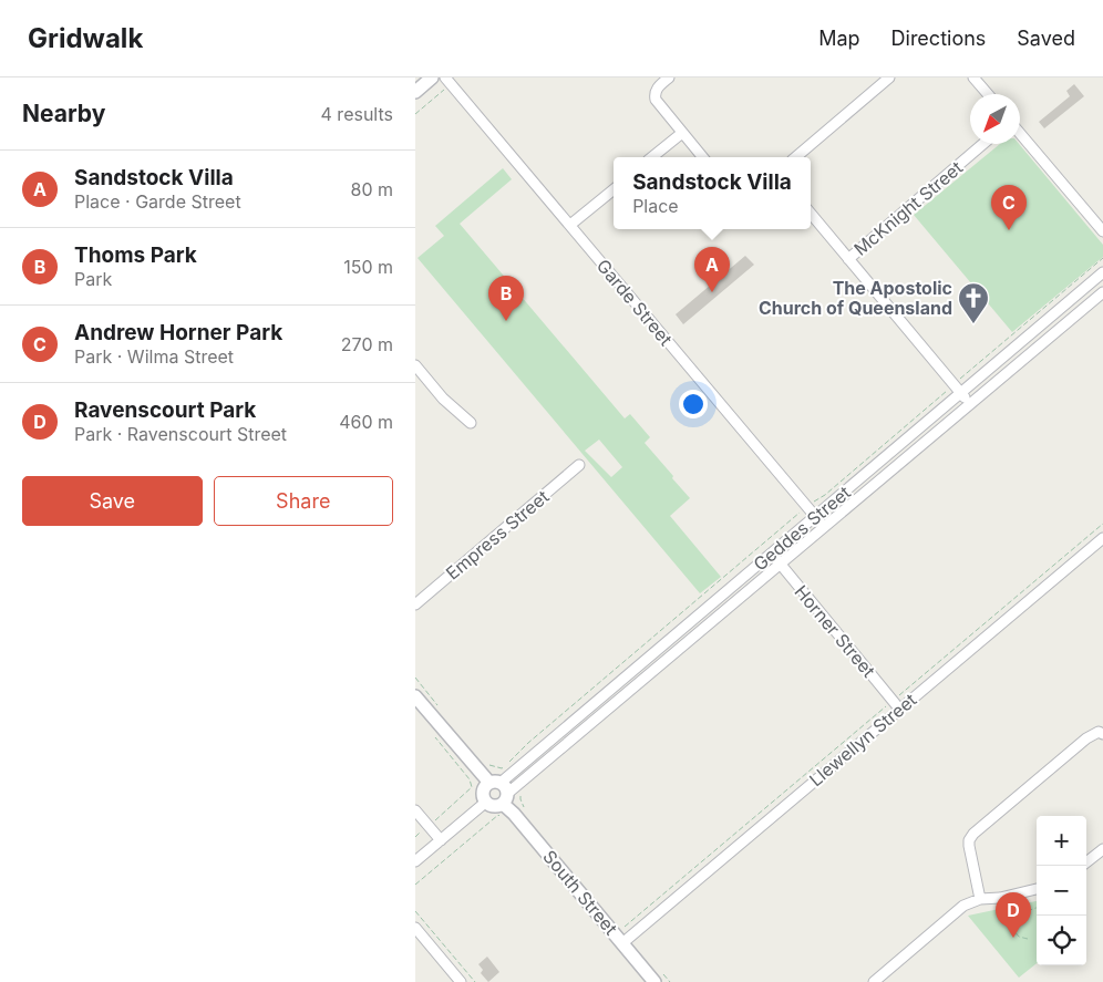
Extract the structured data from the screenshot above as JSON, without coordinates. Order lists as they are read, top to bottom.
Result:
{
  "streets": {
    "street": [
      "McKnight Street",
      "Garde Street",
      "Geddes Street",
      "Empress Street",
      "Horner Street",
      "Llewellyn Street",
      "South Street"
    ]
  },
  "crossings": [
    ["Garde Street", "Geddes Street"],
    ["Geddes Street", "Horner Street"],
    ["Geddes Street", "South Street"],
    ["Horner Street", "Llewellyn Street"],
    ["Llewellyn Street", "South Street"]
  ],
  "places": {
    "church": ["The Apostolic Church of Queensland"]
  },
  "north": "bottom left",
  "page": {
    "header": "Gridwalk",
    "nav": ["Map", "Directions", "Saved"],
    "heading": ["Nearby", "4 results"],
    "list": [
      {
        "mark": "A",
        "name": "Sandstock Villa",
        "note": "Place · Garde Street",
        "value": "80 m"
      },
      {
        "mark": "B",
        "name": "Thoms Park",
        "note": "Park",
        "value": "150 m"
      },
      {
        "mark": "C",
        "name": "Andrew Horner Park",
        "note": "Park · Wilma Street",
        "value": "270 m"
      },
      {
        "mark": "D",
        "name": "Ravenscourt Park",
        "note": "Park · Ravenscourt Street",
        "value": "460 m"
      }
    ],
    "popup": ["Sandstock Villa", "Place"],
    "pins": [
      "C",
      "A",
      "B",
      "D"
    ],
    "buttons": ["Save", "Share"],
    "map_buttons": ["+", "−"]
  }
}
